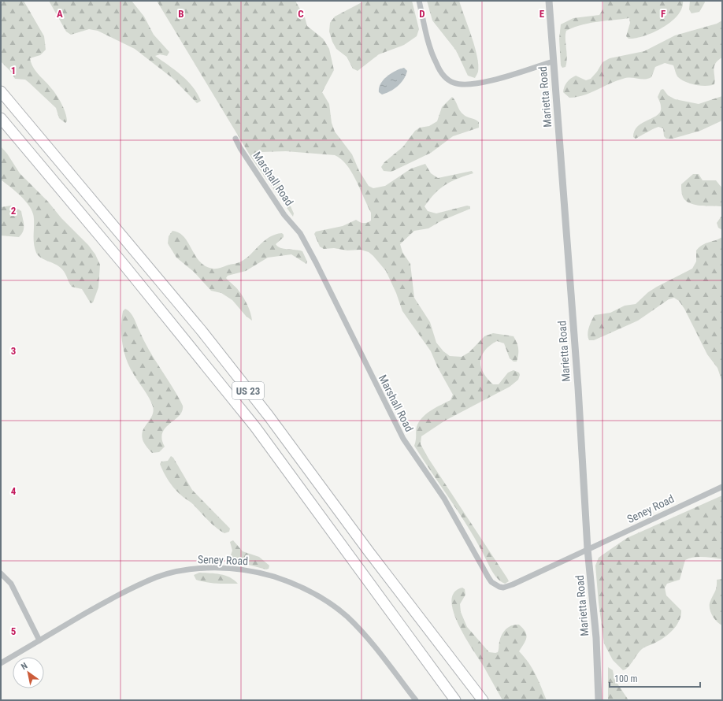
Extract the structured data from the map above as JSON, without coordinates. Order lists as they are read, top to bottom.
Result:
{
  "streets": {
    "highway": ["US 23"],
    "street": ["Marietta Road", "Marshall Road", "Seney Road"]
  },
  "crossings": [
    ["Marietta Road", "Marshall Road"],
    ["Marietta Road", "Seney Road"],
    ["Marshall Road", "Seney Road"]
  ],
  "scale_bar": "100 m",
  "north": "top left",
  "grid": {
    "columns": [
      "A",
      "B",
      "C",
      "D",
      "E",
      "F"
    ],
    "rows": [
      "1",
      "2",
      "3",
      "4",
      "5"
    ]
  }
}
